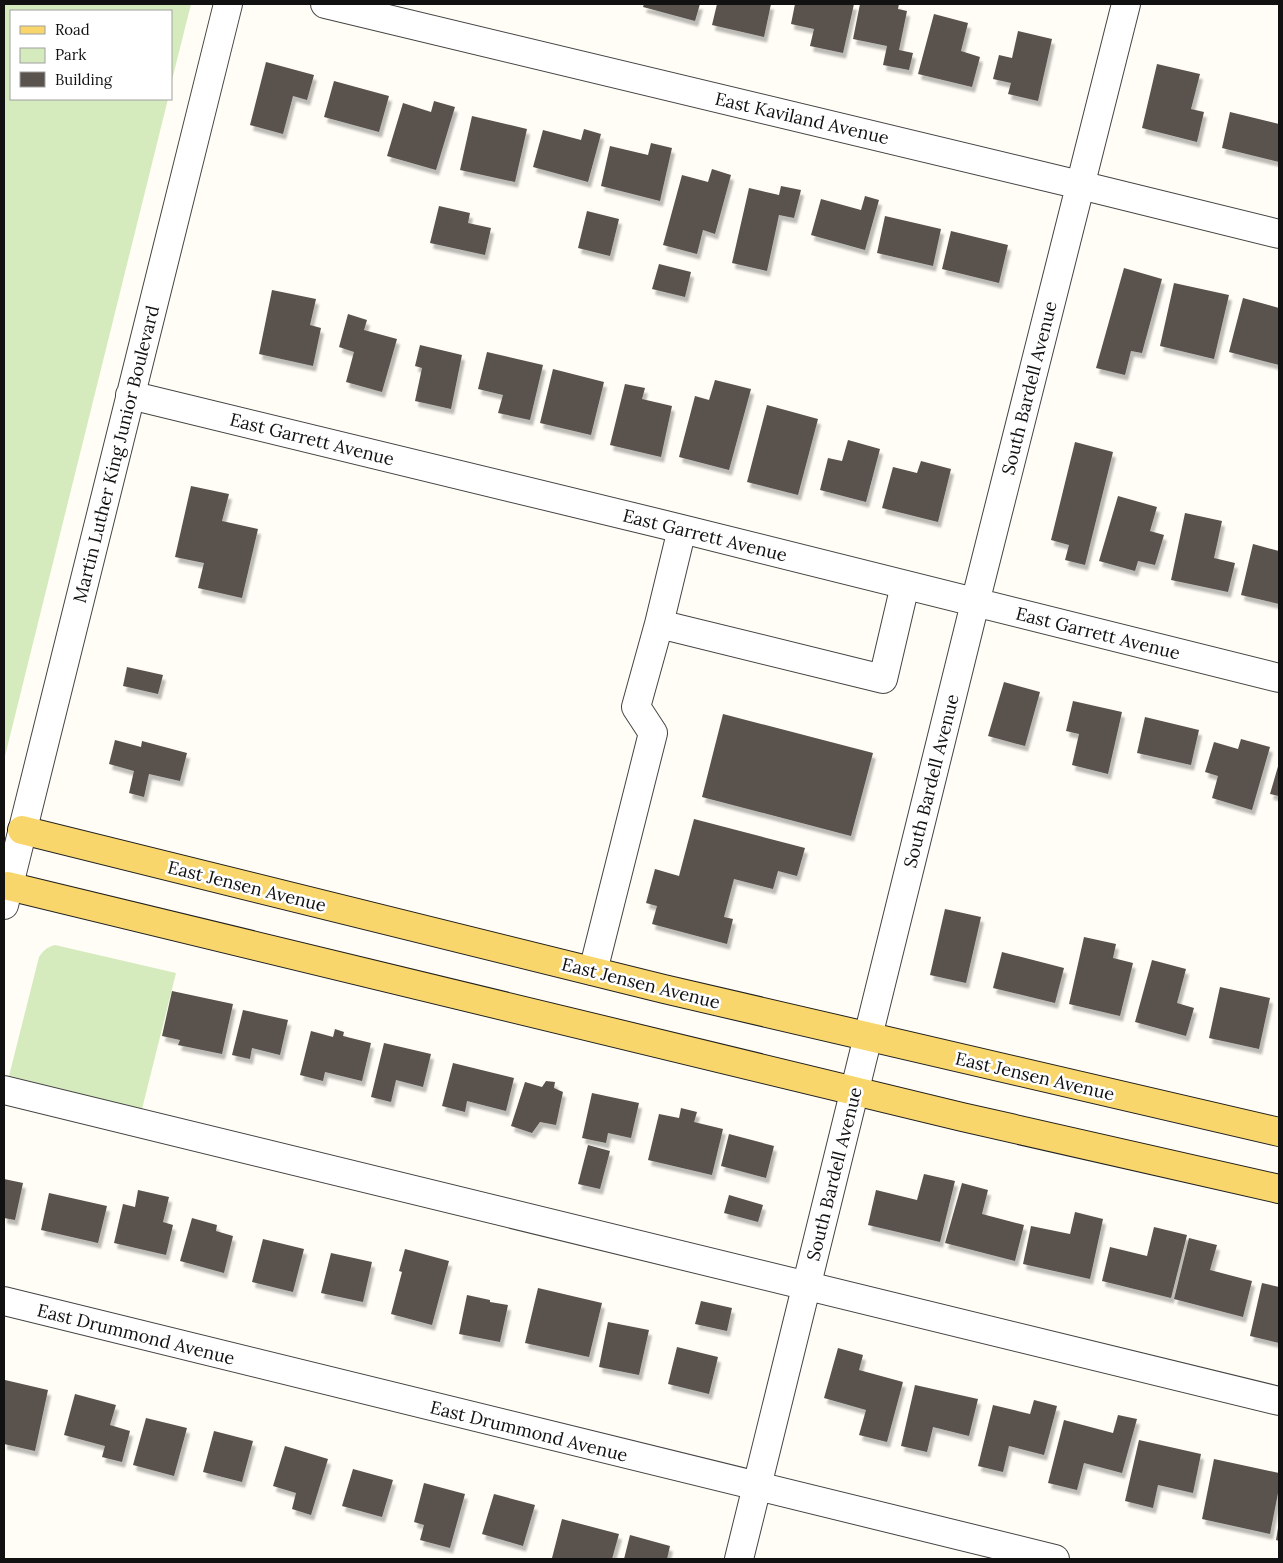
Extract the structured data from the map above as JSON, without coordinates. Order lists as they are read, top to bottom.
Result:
{
  "streets": {
    "main road": ["East Jensen Avenue"],
    "street": [
      "East Kaviland Avenue",
      "South Bardell Avenue",
      "East Garrett Avenue",
      "Martin Luther King Junior Boulevard",
      "East Drummond Avenue"
    ]
  },
  "crossings": [
    ["East Kaviland Avenue", "South Bardell Avenue"],
    ["South Bardell Avenue", "East Garrett Avenue"],
    ["South Bardell Avenue", "East Jensen Avenue"],
    ["South Bardell Avenue", "East Drummond Avenue"],
    ["East Garrett Avenue", "Martin Luther King Junior Boulevard"],
    ["Martin Luther King Junior Boulevard", "East Jensen Avenue"]
  ],
  "legend": ["Road", "Park", "Building"]
}
